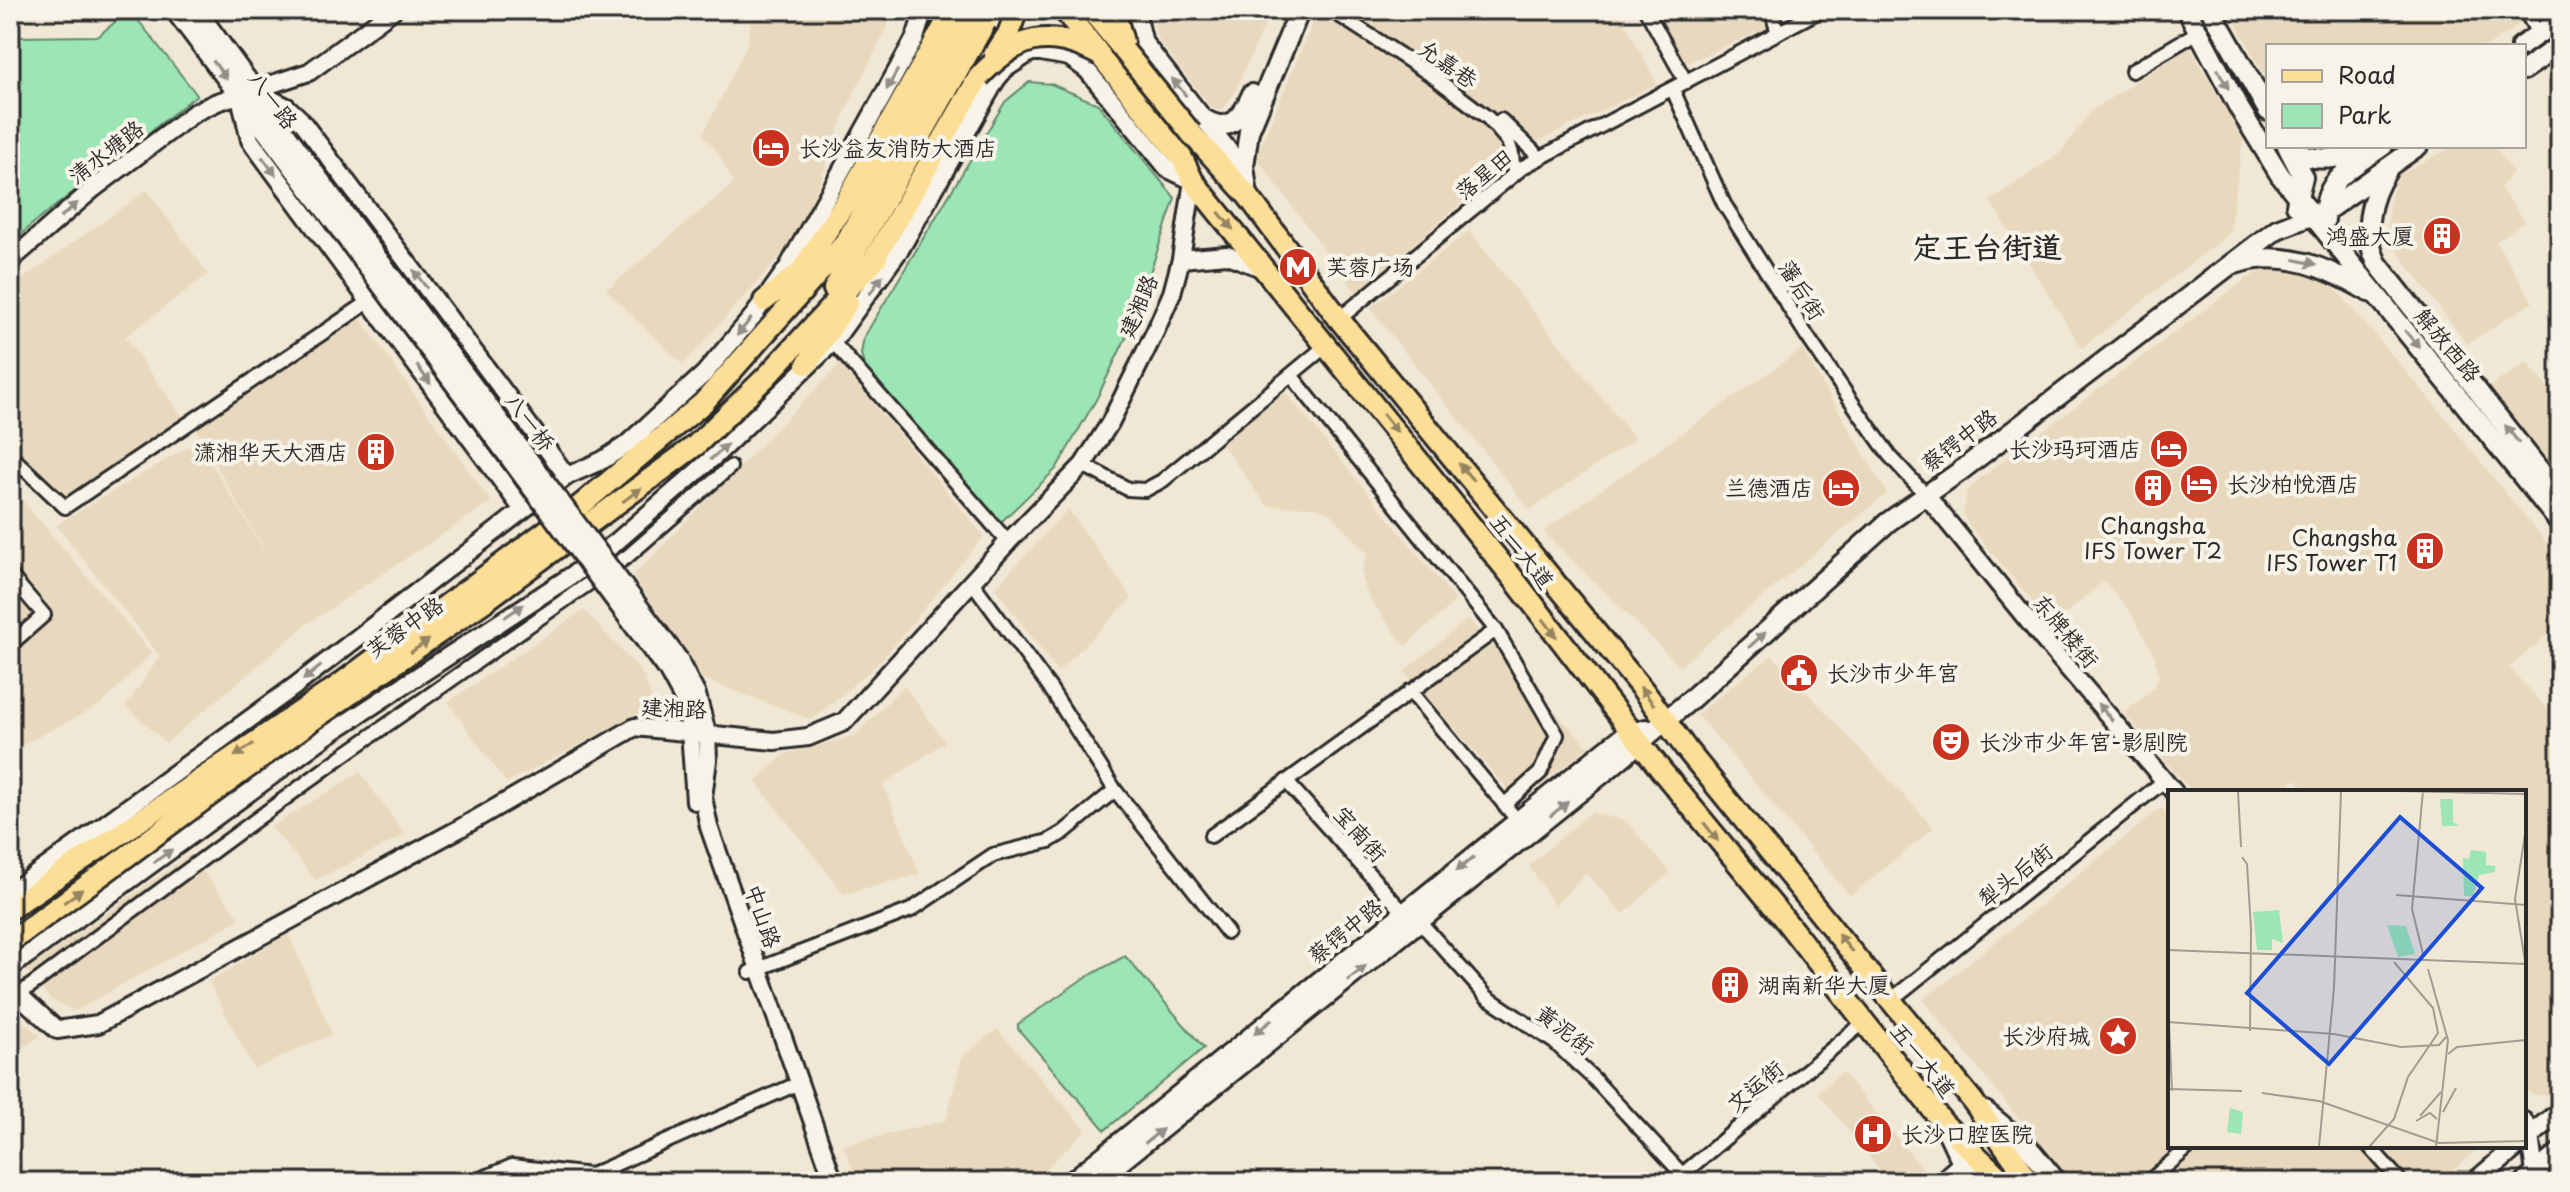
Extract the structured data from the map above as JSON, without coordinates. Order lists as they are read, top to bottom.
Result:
{
  "streets": {
    "main road": [
      "八一路",
      "解放西路",
      "八一桥",
      "蔡锷中路",
      "五一大道",
      "芙蓉中路"
    ],
    "street": [
      "允嘉巷",
      "清水塘路",
      "落星田",
      "藩后街",
      "建湘路",
      "东牌楼街",
      "宝南街",
      "犁头后街",
      "中山路",
      "黄泥街",
      "文运街"
    ]
  },
  "crossings": [
    ["允嘉巷", "落星田"],
    ["八一路", "清水塘路"],
    ["八一路", "八一桥"],
    ["落星田", "藩后街"],
    ["落星田", "五一大道"],
    ["藩后街", "蔡锷中路"],
    ["藩后街", "东牌楼街"],
    ["建湘路", "五一大道"],
    ["建湘路", "中山路"],
    ["解放西路", "蔡锷中路"],
    ["八一桥", "中山路"],
    ["蔡锷中路", "五一大道"],
    ["蔡锷中路", "东牌楼街"],
    ["蔡锷中路", "宝南街"],
    ["蔡锷中路", "黄泥街"],
    ["五一大道", "犁头后街"],
    ["五一大道", "文运街"],
    ["东牌楼街", "犁头后街"],
    ["宝南街", "黄泥街"],
    ["黄泥街", "文运街"]
  ],
  "one_way": ["清水塘路", "东牌楼街"],
  "districts": ["定王台街道"],
  "places": {
    "hotel": [
      "长沙益友消防大酒店",
      "长沙玛珂酒店",
      "长沙柏悦酒店",
      "兰德酒店"
    ],
    "building": [
      "鸿盛大厦",
      "潇湘华天大酒店",
      "Changsha IFS Tower T2",
      "Changsha IFS Tower T1",
      "湖南新华大厦"
    ],
    "metro station": ["芙蓉广场"],
    "public building": ["长沙市少年宫"],
    "theatre": ["长沙市少年宫-影剧院"],
    "place": ["长沙府城"],
    "hospital": ["长沙口腔医院"]
  },
  "legend": ["Road", "Park"]
}
